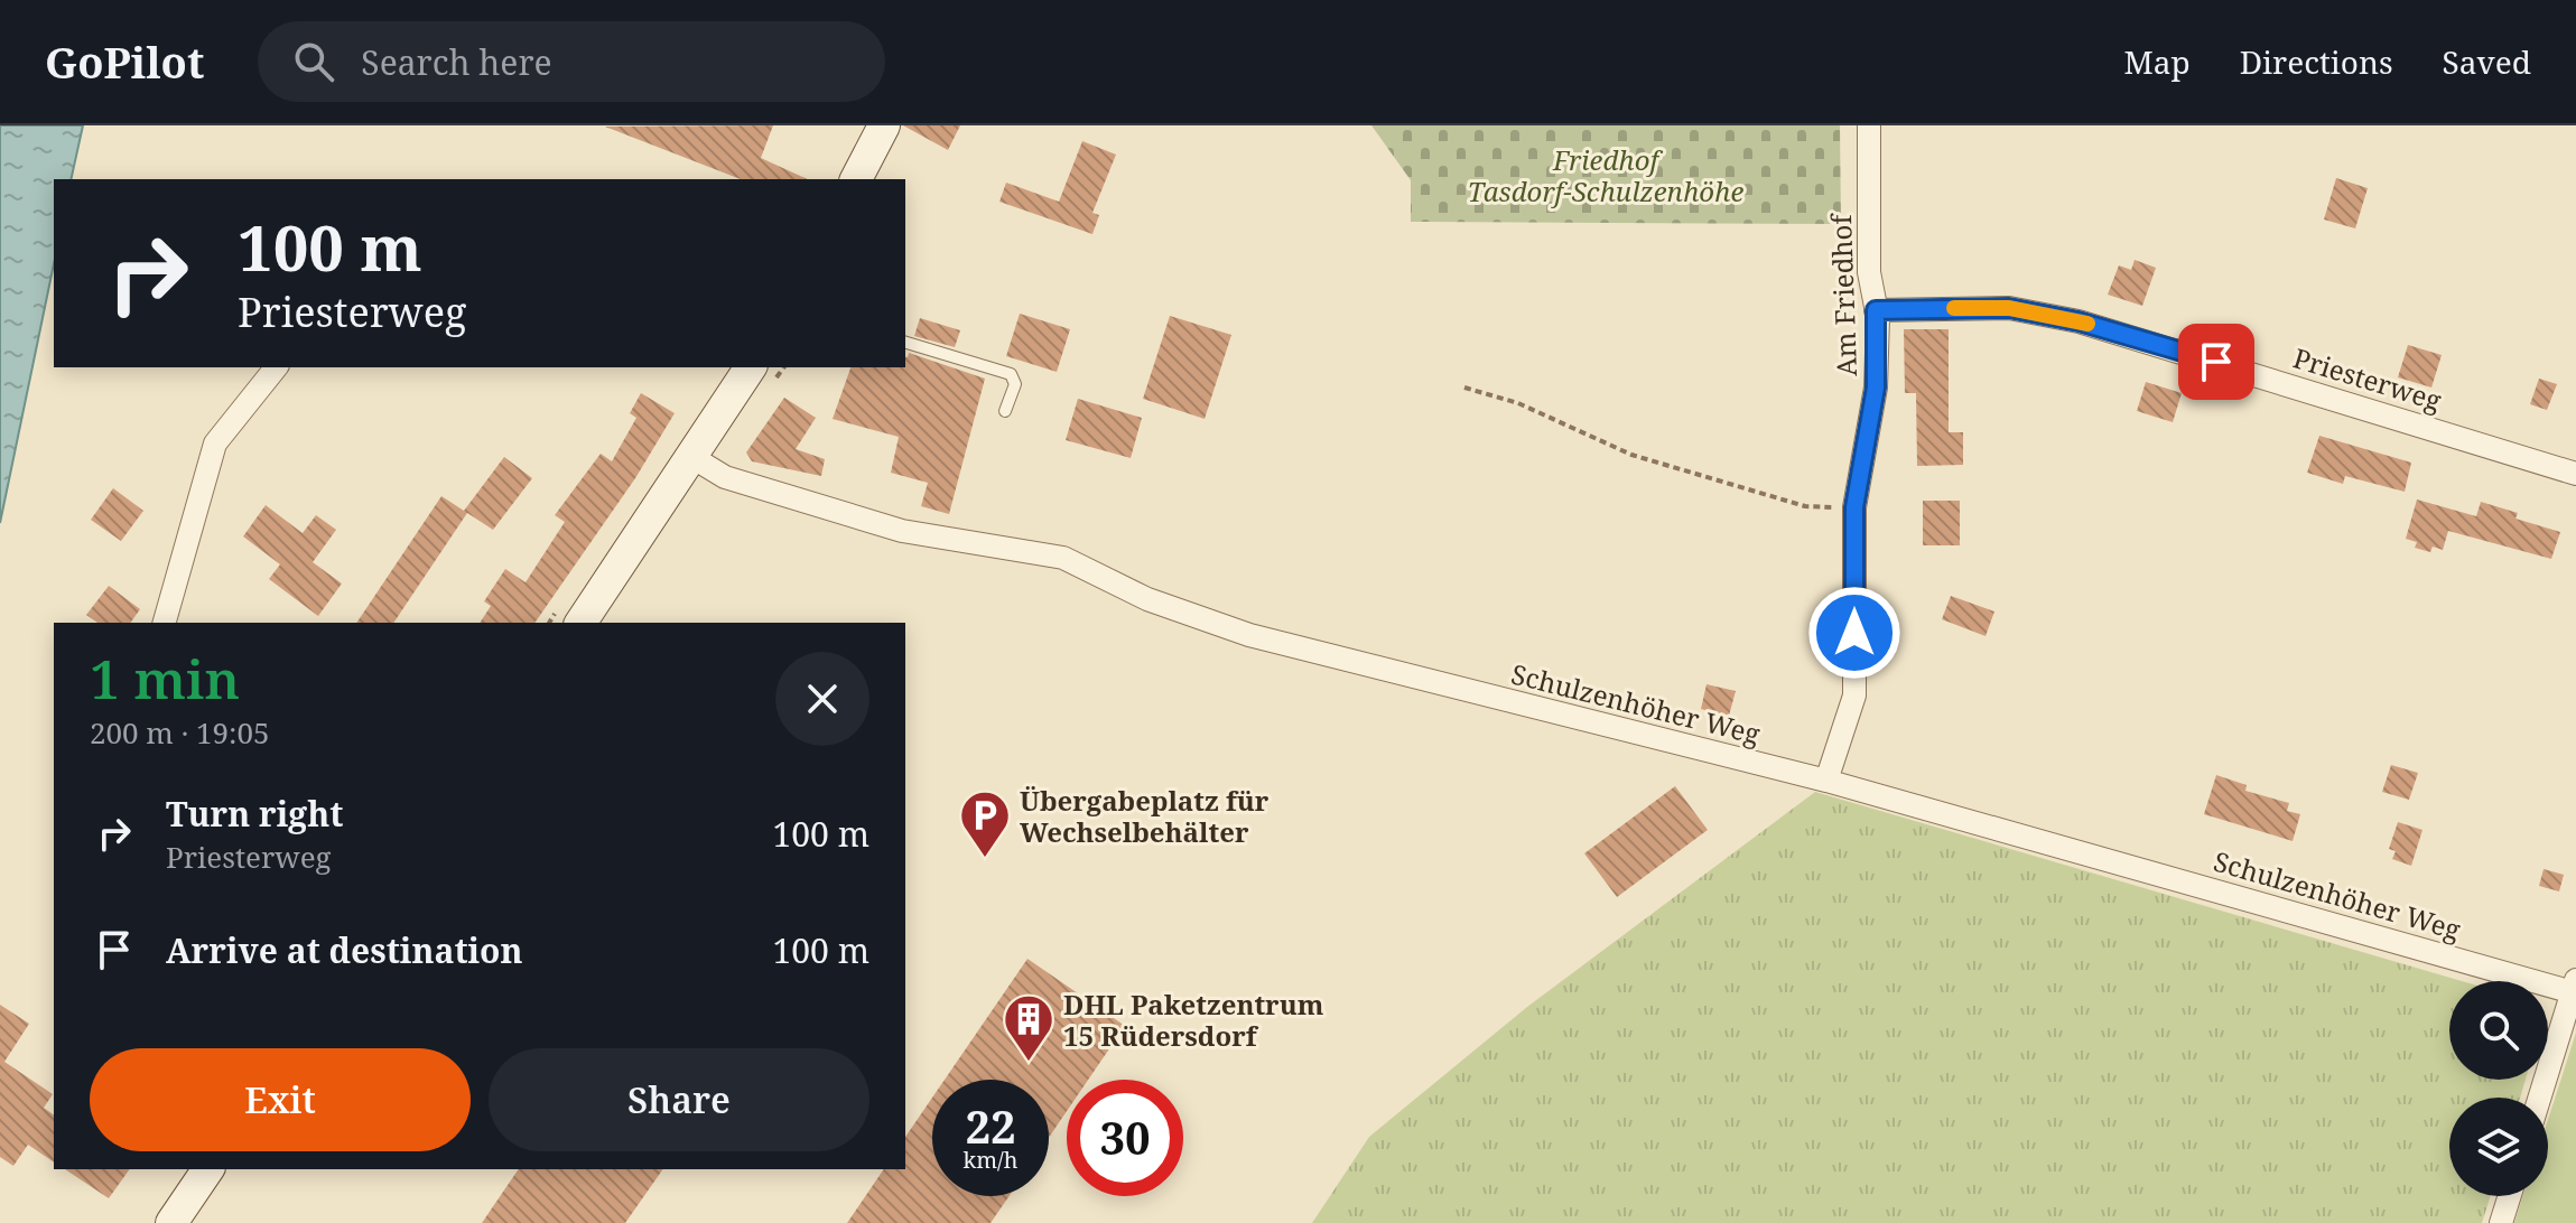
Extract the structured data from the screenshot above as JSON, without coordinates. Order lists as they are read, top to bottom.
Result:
{
  "streets": {
    "street": ["Am Friedhof", "Priesterweg", "Schulzenhöher Weg"]
  },
  "crossings": [
    ["Am Friedhof", "Priesterweg"],
    ["Am Friedhof", "Schulzenhöher Weg"]
  ],
  "parks": ["Friedhof Tasdorf-Schulzenhöhe"],
  "places": {
    "parking": ["Übergabeplatz für Wechselbehälter"],
    "building": ["DHL Paketzentrum 15 Rüdersdorf"]
  },
  "page": {
    "header": "GoPilot",
    "search": "Search here",
    "nav": ["Map", "Directions", "Saved"],
    "turn": ["100 m", "Priesterweg"],
    "heading": ["1 min", "200 m · 19:05"],
    "list": [
      {
        "name": "Turn right",
        "note": "Priesterweg",
        "value": "100 m"
      },
      {
        "name": "Arrive at destination",
        "value": "100 m"
      }
    ],
    "buttons": ["Exit", "Share"],
    "speed": "22 km/h",
    "limit": "30"
  }
}
